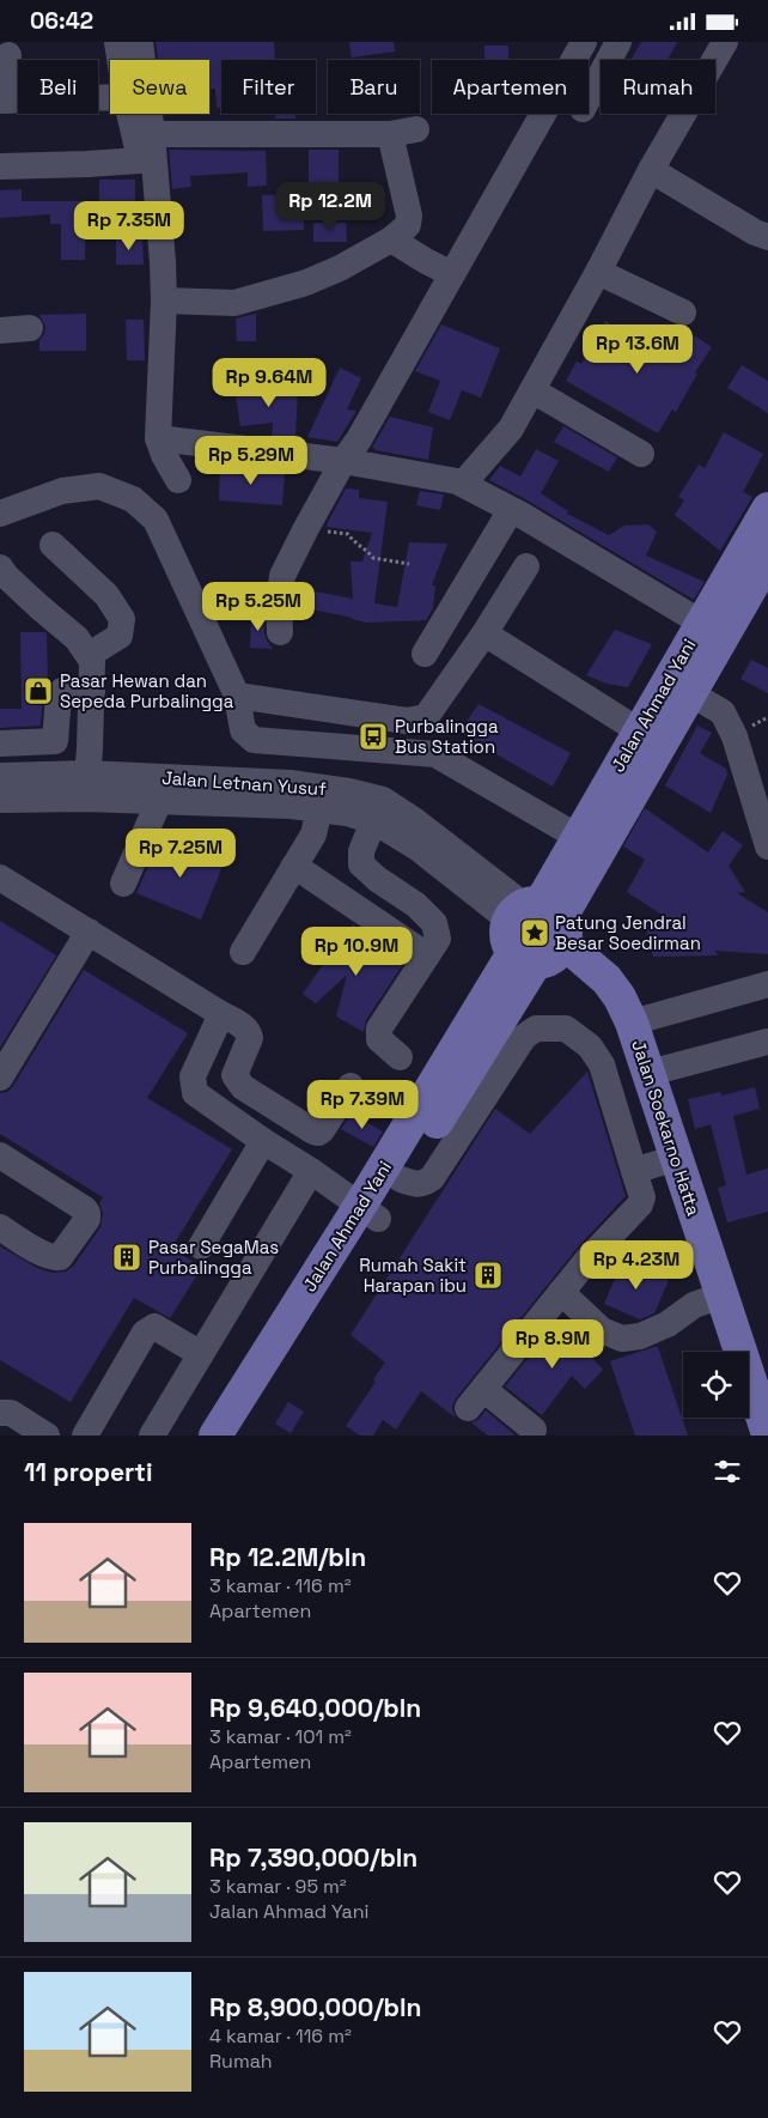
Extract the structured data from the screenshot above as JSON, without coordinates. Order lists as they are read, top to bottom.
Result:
{
  "streets": {
    "main road": ["Jalan Ahmad Yani", "Jalan Soekarno Hatta"],
    "street": ["Jalan Letnan Yusuf"]
  },
  "crossings": [
    ["Jalan Ahmad Yani", "Jalan Letnan Yusuf"],
    ["Jalan Ahmad Yani", "Jalan Soekarno Hatta"],
    ["Jalan Letnan Yusuf", "Jalan Soekarno Hatta"]
  ],
  "places": {
    "shop": ["Pasar Hewan dan Sepeda Purbalingga"],
    "bus stop": ["Purbalingga Bus Station"],
    "place": ["Patung Jendral Besar Soedirman"],
    "building": ["Pasar SegaMas Purbalingga", "Rumah Sakit Harapan ibu"]
  },
  "page": {
    "status": "06:42",
    "chip": [
      "Beli",
      "Sewa",
      "Filter",
      "Baru",
      "Apartemen",
      "Rumah"
    ],
    "price": [
      "Rp 12.2M",
      "Rp 7.35M",
      "Rp 13.6M",
      "Rp 9.64M",
      "Rp 5.29M",
      "Rp 5.25M",
      "Rp 7.25M",
      "Rp 10.9M",
      "Rp 7.39M",
      "Rp 4.23M",
      "Rp 8.9M"
    ],
    "heading": "11 properti",
    "list": [
      {
        "name": "Rp 12.2M/bln",
        "note": "3 kamar · 116 m² · Apartemen"
      },
      {
        "name": "Rp 9,640,000/bln",
        "note": "3 kamar · 101 m² · Apartemen"
      },
      {
        "name": "Rp 7,390,000/bln",
        "note": "3 kamar · 95 m² · Jalan Ahmad Yani"
      },
      {
        "name": "Rp 8,900,000/bln",
        "note": "4 kamar · 116 m² · Rumah"
      }
    ]
  }
}
